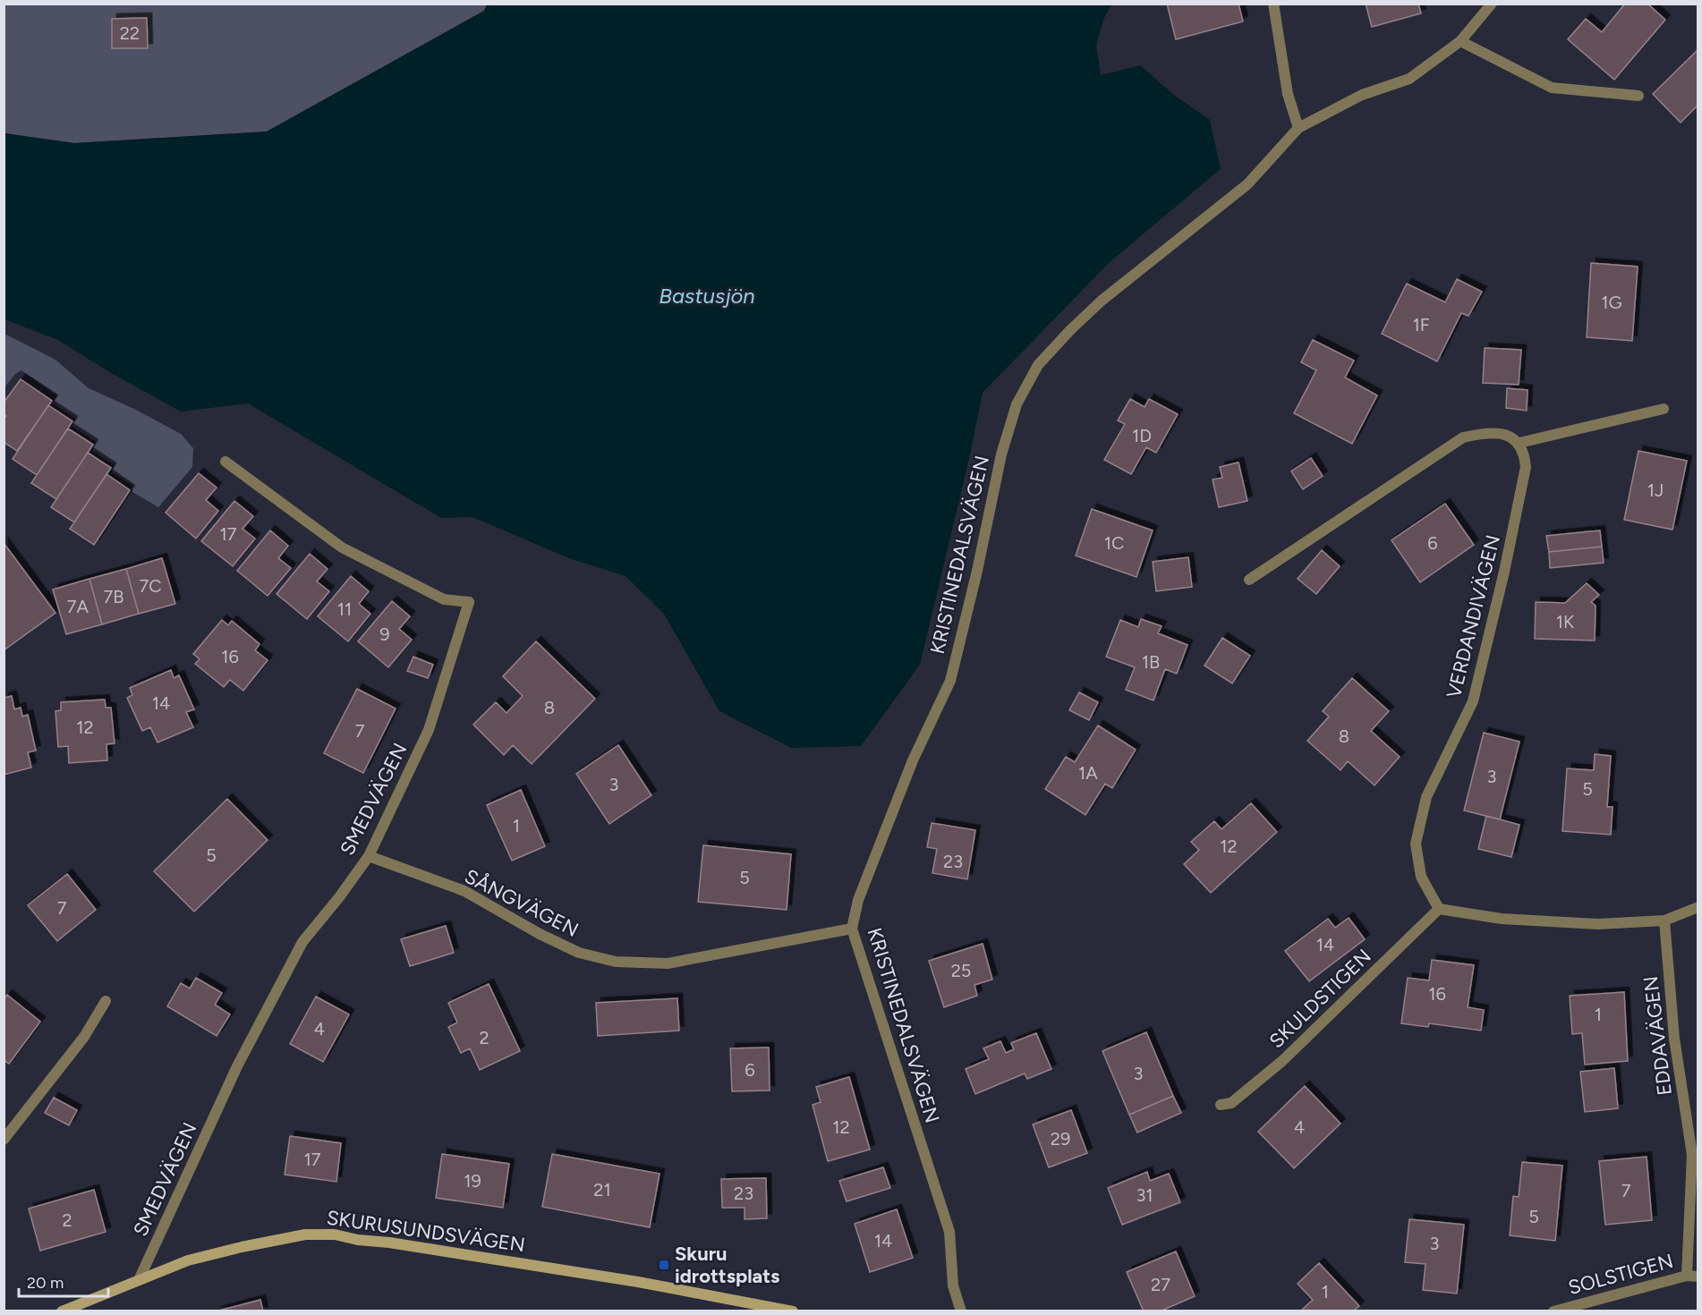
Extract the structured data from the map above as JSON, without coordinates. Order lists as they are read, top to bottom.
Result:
{
  "streets": {
    "street": [
      "KRISTINEDALSVÄGEN",
      "VERDANDIVÄGEN",
      "SMEDVÄGEN",
      "SÅNGVÄGEN",
      "SKULDSTIGEN",
      "EDDAVÄGEN",
      "SKURUSUNDSVÄGEN",
      "SOLSTIGEN"
    ]
  },
  "crossings": [
    ["KRISTINEDALSVÄGEN", "SÅNGVÄGEN"],
    ["VERDANDIVÄGEN", "SKULDSTIGEN"],
    ["SMEDVÄGEN", "SÅNGVÄGEN"],
    ["SMEDVÄGEN", "SKURUSUNDSVÄGEN"],
    ["EDDAVÄGEN", "SOLSTIGEN"]
  ],
  "water": ["Bastusjön"],
  "places": {
    "transit": ["Skuru idrottsplats"]
  },
  "house_numbers": [
    "22",
    "1G",
    "1F",
    "1D",
    "1J",
    "17",
    "1C",
    "6",
    "7C",
    "7B",
    "7A",
    "11",
    "1K",
    "9",
    "16",
    "1B",
    "14",
    "8",
    "12",
    "7",
    "8",
    "1A",
    "3",
    "3",
    "5",
    "1",
    "12",
    "5",
    "23",
    "5",
    "7",
    "14",
    "25",
    "16",
    "1",
    "4",
    "2",
    "6",
    "3",
    "12",
    "4",
    "29",
    "17",
    "19",
    "21",
    "7",
    "23",
    "31",
    "5",
    "2",
    "14",
    "3",
    "27",
    "1"
  ],
  "scale_bar": "20 m"
}
